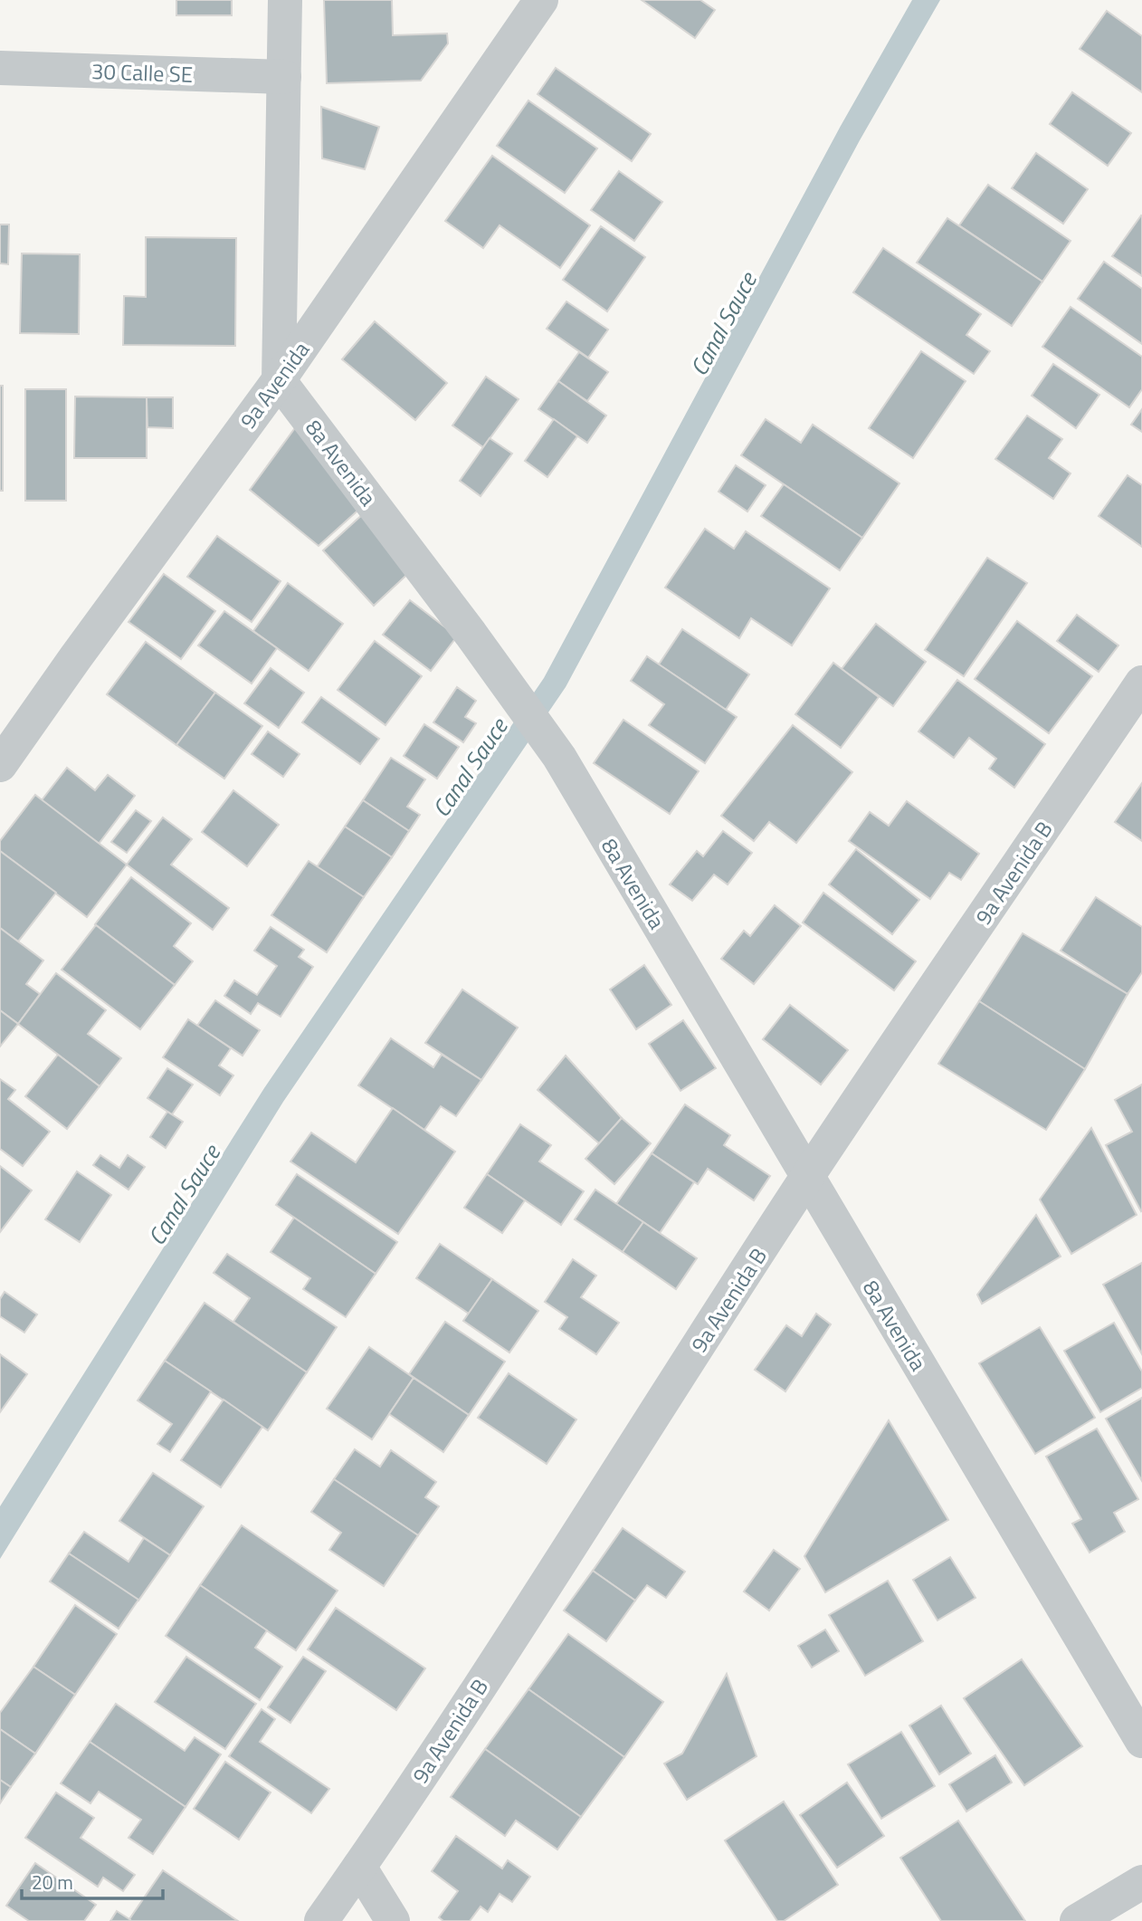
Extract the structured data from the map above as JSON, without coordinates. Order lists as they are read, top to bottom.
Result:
{
  "streets": {
    "street": [
      "30 Calle SE",
      "9a Avenida",
      "8a Avenida",
      "9a Avenida B"
    ]
  },
  "crossings": [
    ["9a Avenida", "8a Avenida"],
    ["8a Avenida", "9a Avenida B"]
  ],
  "water": ["Canal Sauce"],
  "scale_bar": "20 m"
}
